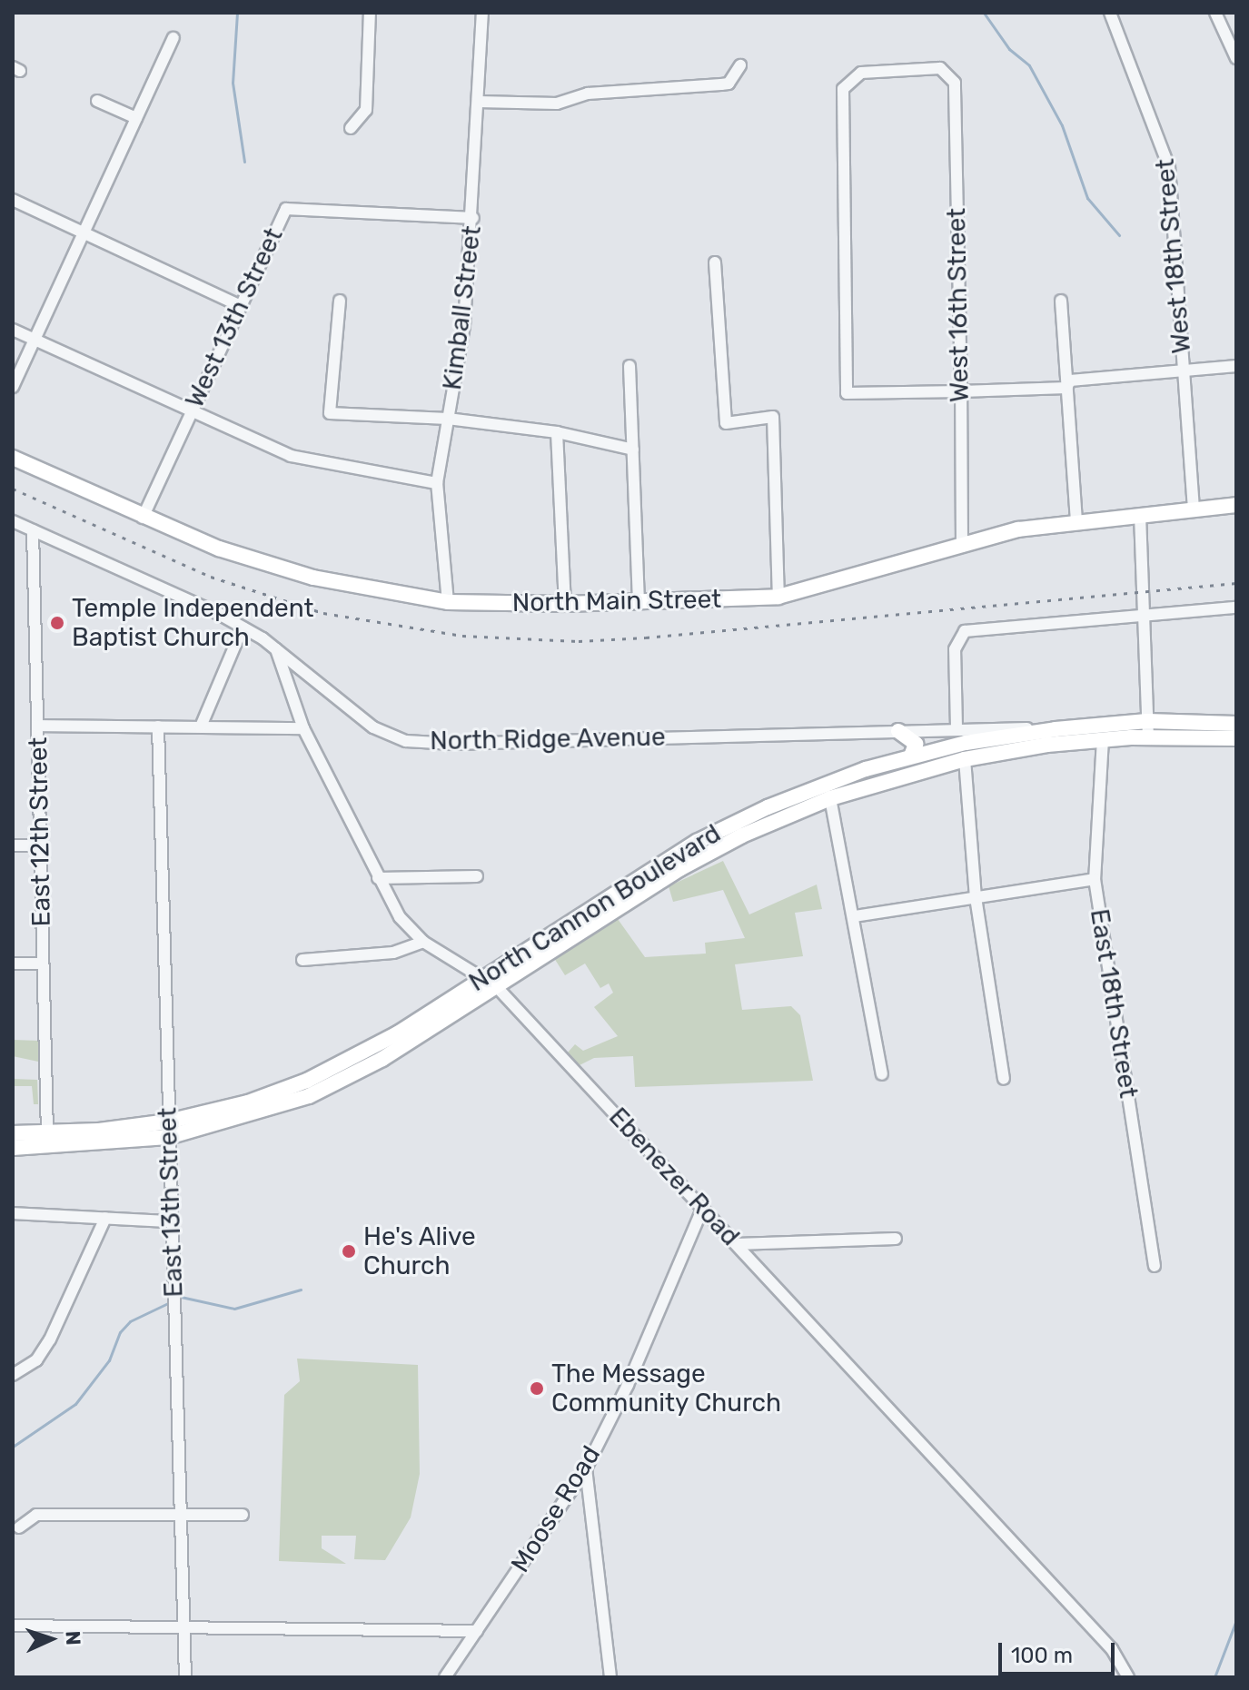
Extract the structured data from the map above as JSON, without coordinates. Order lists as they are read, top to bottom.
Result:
{
  "streets": {
    "main road": ["North Main Street", "North Cannon Boulevard"],
    "street": [
      "West 18th Street",
      "West 16th Street",
      "Kimball Street",
      "West 13th Street",
      "North Ridge Avenue",
      "East 12th Street",
      "East 18th Street",
      "Ebenezer Road",
      "East 13th Street",
      "Moose Road"
    ]
  },
  "crossings": [
    ["West 18th Street", "North Main Street"],
    ["West 16th Street", "North Main Street"],
    ["Kimball Street", "West 13th Street"],
    ["Kimball Street", "North Main Street"],
    ["West 13th Street", "North Main Street"],
    ["North Ridge Avenue", "East 12th Street"],
    ["North Ridge Avenue", "North Cannon Boulevard"],
    ["North Ridge Avenue", "Ebenezer Road"],
    ["East 12th Street", "North Cannon Boulevard"],
    ["North Cannon Boulevard", "East 18th Street"],
    ["North Cannon Boulevard", "Ebenezer Road"],
    ["North Cannon Boulevard", "East 13th Street"],
    ["Ebenezer Road", "Moose Road"]
  ],
  "places": ["Temple Independent Baptist Church", "He's Alive Church", "The Message Community Church"],
  "scale_bar": "100 m",
  "north": "right"
}
